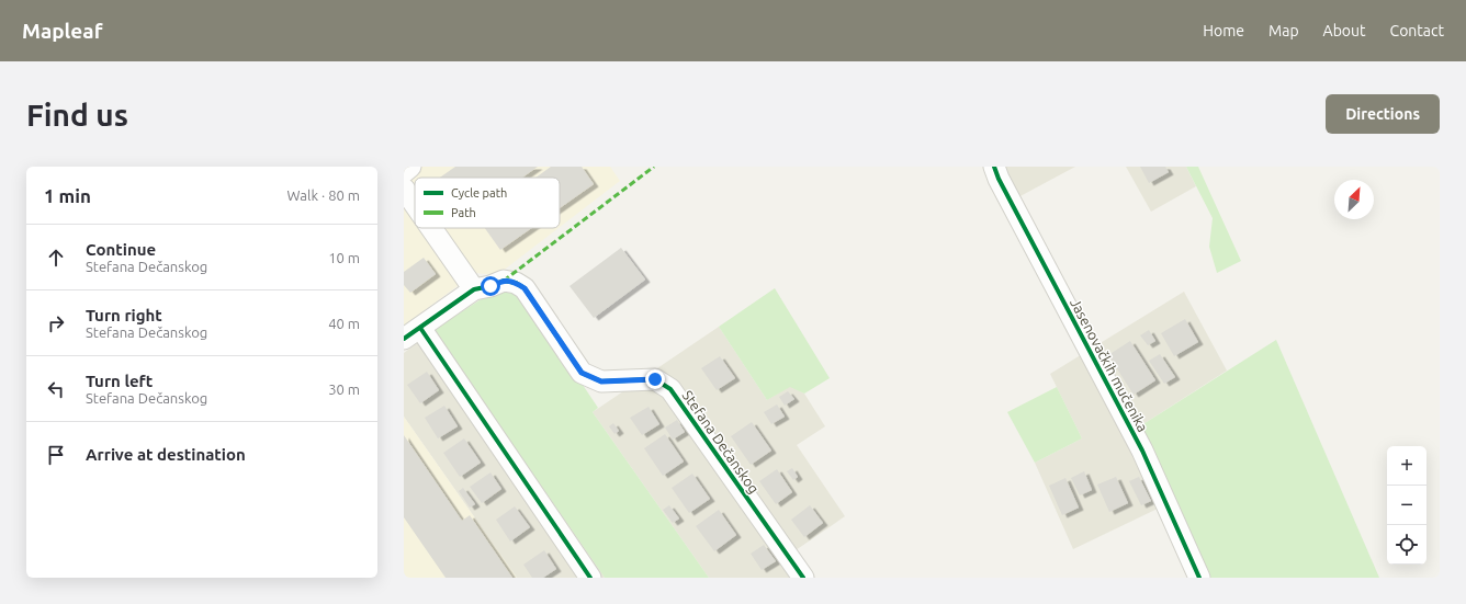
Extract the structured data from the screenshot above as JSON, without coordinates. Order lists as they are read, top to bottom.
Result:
{
  "streets": {
    "street": ["Jasenovačkih mučenika", "Stefana Dečanskog"]
  },
  "legend": ["Cycle path", "Path"],
  "north": "top right",
  "page": {
    "header": "Mapleaf",
    "nav": [
      "Home",
      "Map",
      "About",
      "Contact"
    ],
    "buttons": "Directions",
    "title": "Find us",
    "heading": ["1 min", "Walk · 80 m"],
    "list": [
      ["Continue", "Stefana Dečanskog", "10 m"],
      ["Turn right", "Stefana Dečanskog", "40 m"],
      ["Turn left", "Stefana Dečanskog", "30 m"],
      "Arrive at destination"
    ],
    "map_buttons": ["+", "−"]
  }
}
